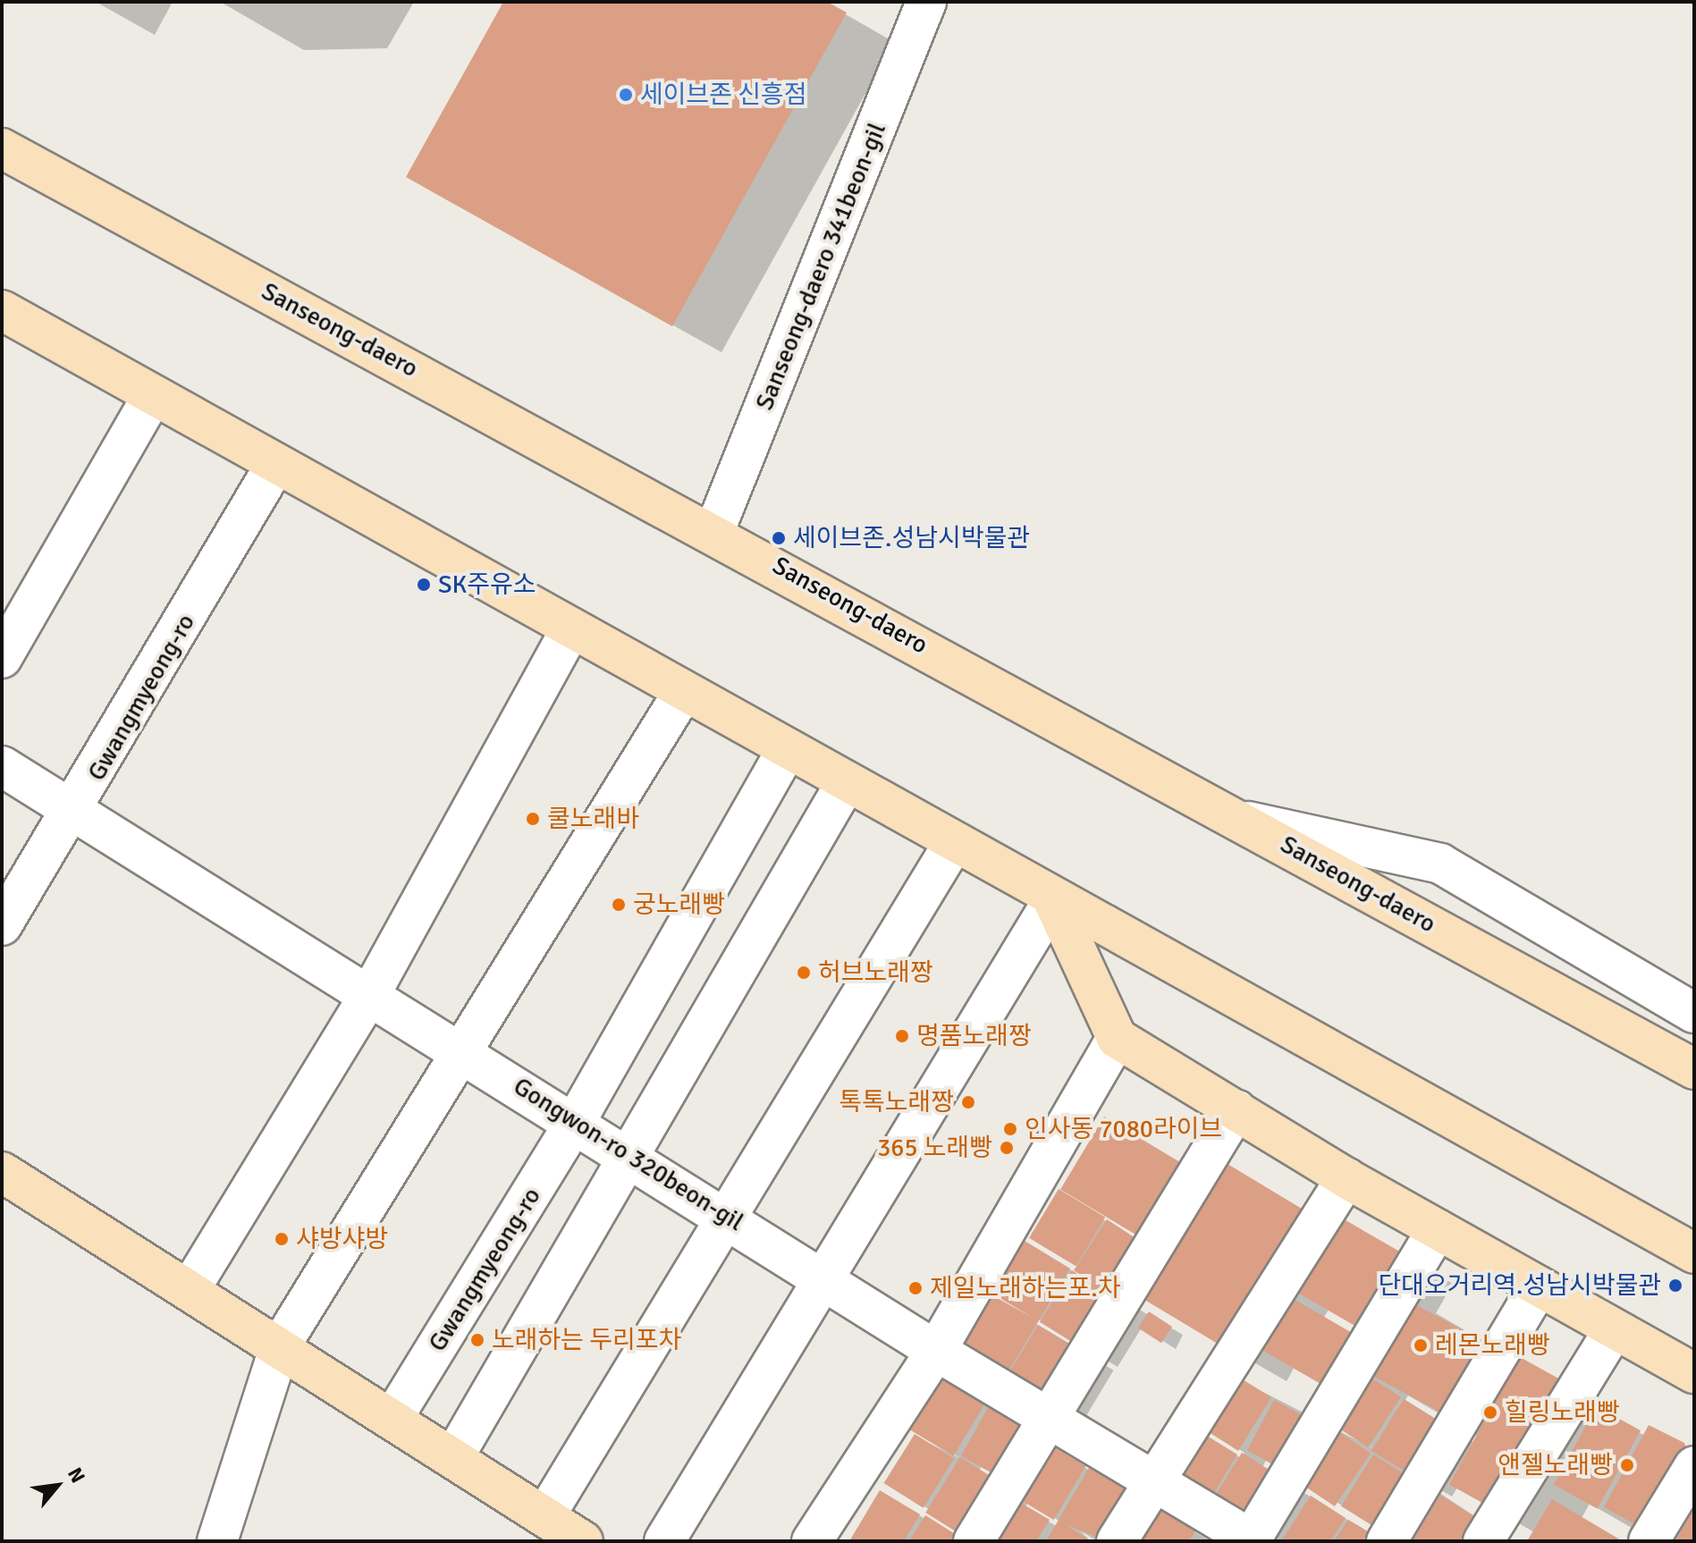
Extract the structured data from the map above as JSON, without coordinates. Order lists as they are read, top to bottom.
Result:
{
  "streets": {
    "main road": ["Sanseong-daero"],
    "street": ["Sanseong-daero 341beon-gil", "Gwangmyeong-ro", "Gongwon-ro 320beon-gil"]
  },
  "crossings": [
    ["Sanseong-daero 341beon-gil", "Sanseong-daero"],
    ["Gwangmyeong-ro", "Gongwon-ro 320beon-gil"]
  ],
  "places": [
    "세이브존 신흥점",
    "세이브존.성남시박물관",
    "SK주유소",
    "쿨노래바",
    "궁노래빵",
    "허브노래짱",
    "명품노래짱",
    "톡톡노래짱",
    "인사동 7080라이브",
    "365 노래빵",
    "샤방샤방",
    "단대오거리역.성남시박물관",
    "제일노래하는포.차",
    "노래하는 두리포차",
    "레몬노래빵",
    "힐링노래빵",
    "앤젤노래빵"
  ],
  "north": "top right"
}
